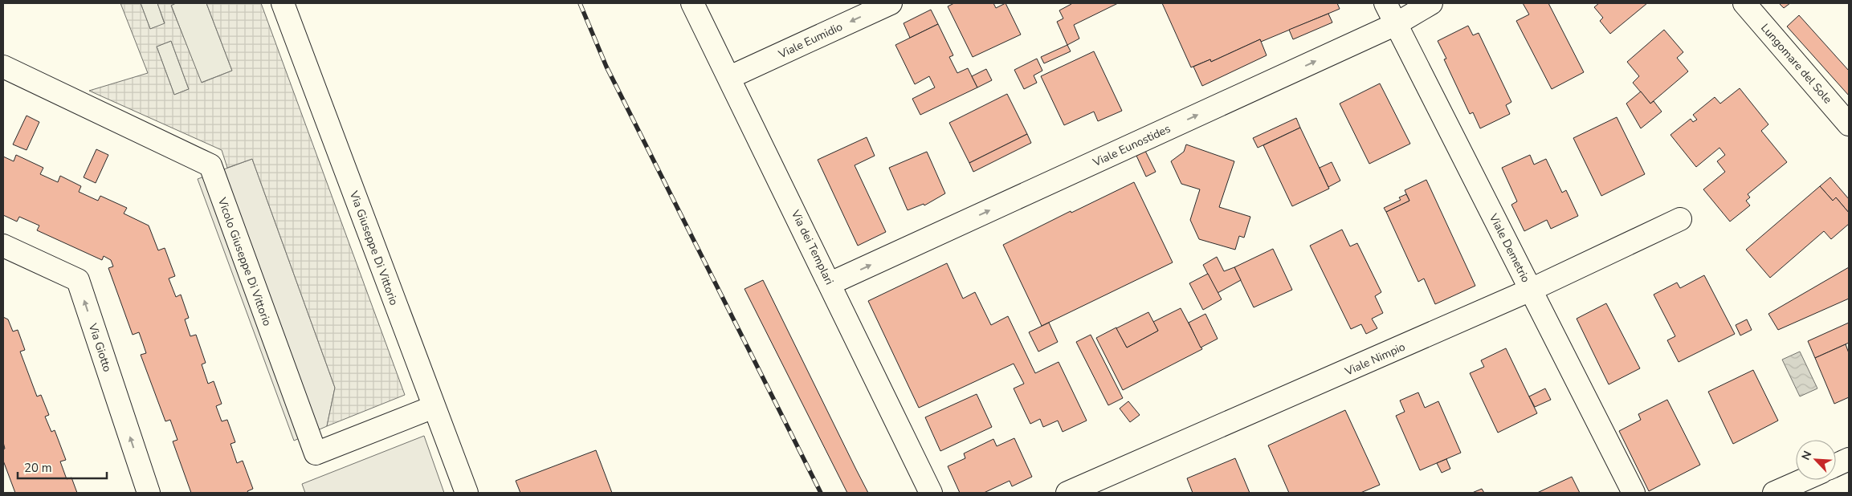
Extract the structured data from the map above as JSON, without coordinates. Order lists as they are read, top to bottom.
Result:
{
  "streets": {
    "street": [
      "Viale Eumidio",
      "Lungomare del Sole",
      "Viale Eunostides",
      "Via dei Templari",
      "Via Giuseppe Di Vittorio",
      "Viale Demetrio",
      "Vicolo Giuseppe Di Vittorio",
      "Via Giotto",
      "Viale Nimpio"
    ]
  },
  "crossings": [
    ["Viale Eumidio", "Via dei Templari"],
    ["Viale Eunostides", "Via dei Templari"],
    ["Viale Eunostides", "Viale Demetrio"],
    ["Via Giuseppe Di Vittorio", "Vicolo Giuseppe Di Vittorio"],
    ["Viale Demetrio", "Viale Nimpio"]
  ],
  "one_way": ["Viale Eumidio", "Viale Eunostides", "Via Giotto"],
  "scale_bar": "20 m",
  "north": "top left"
}
